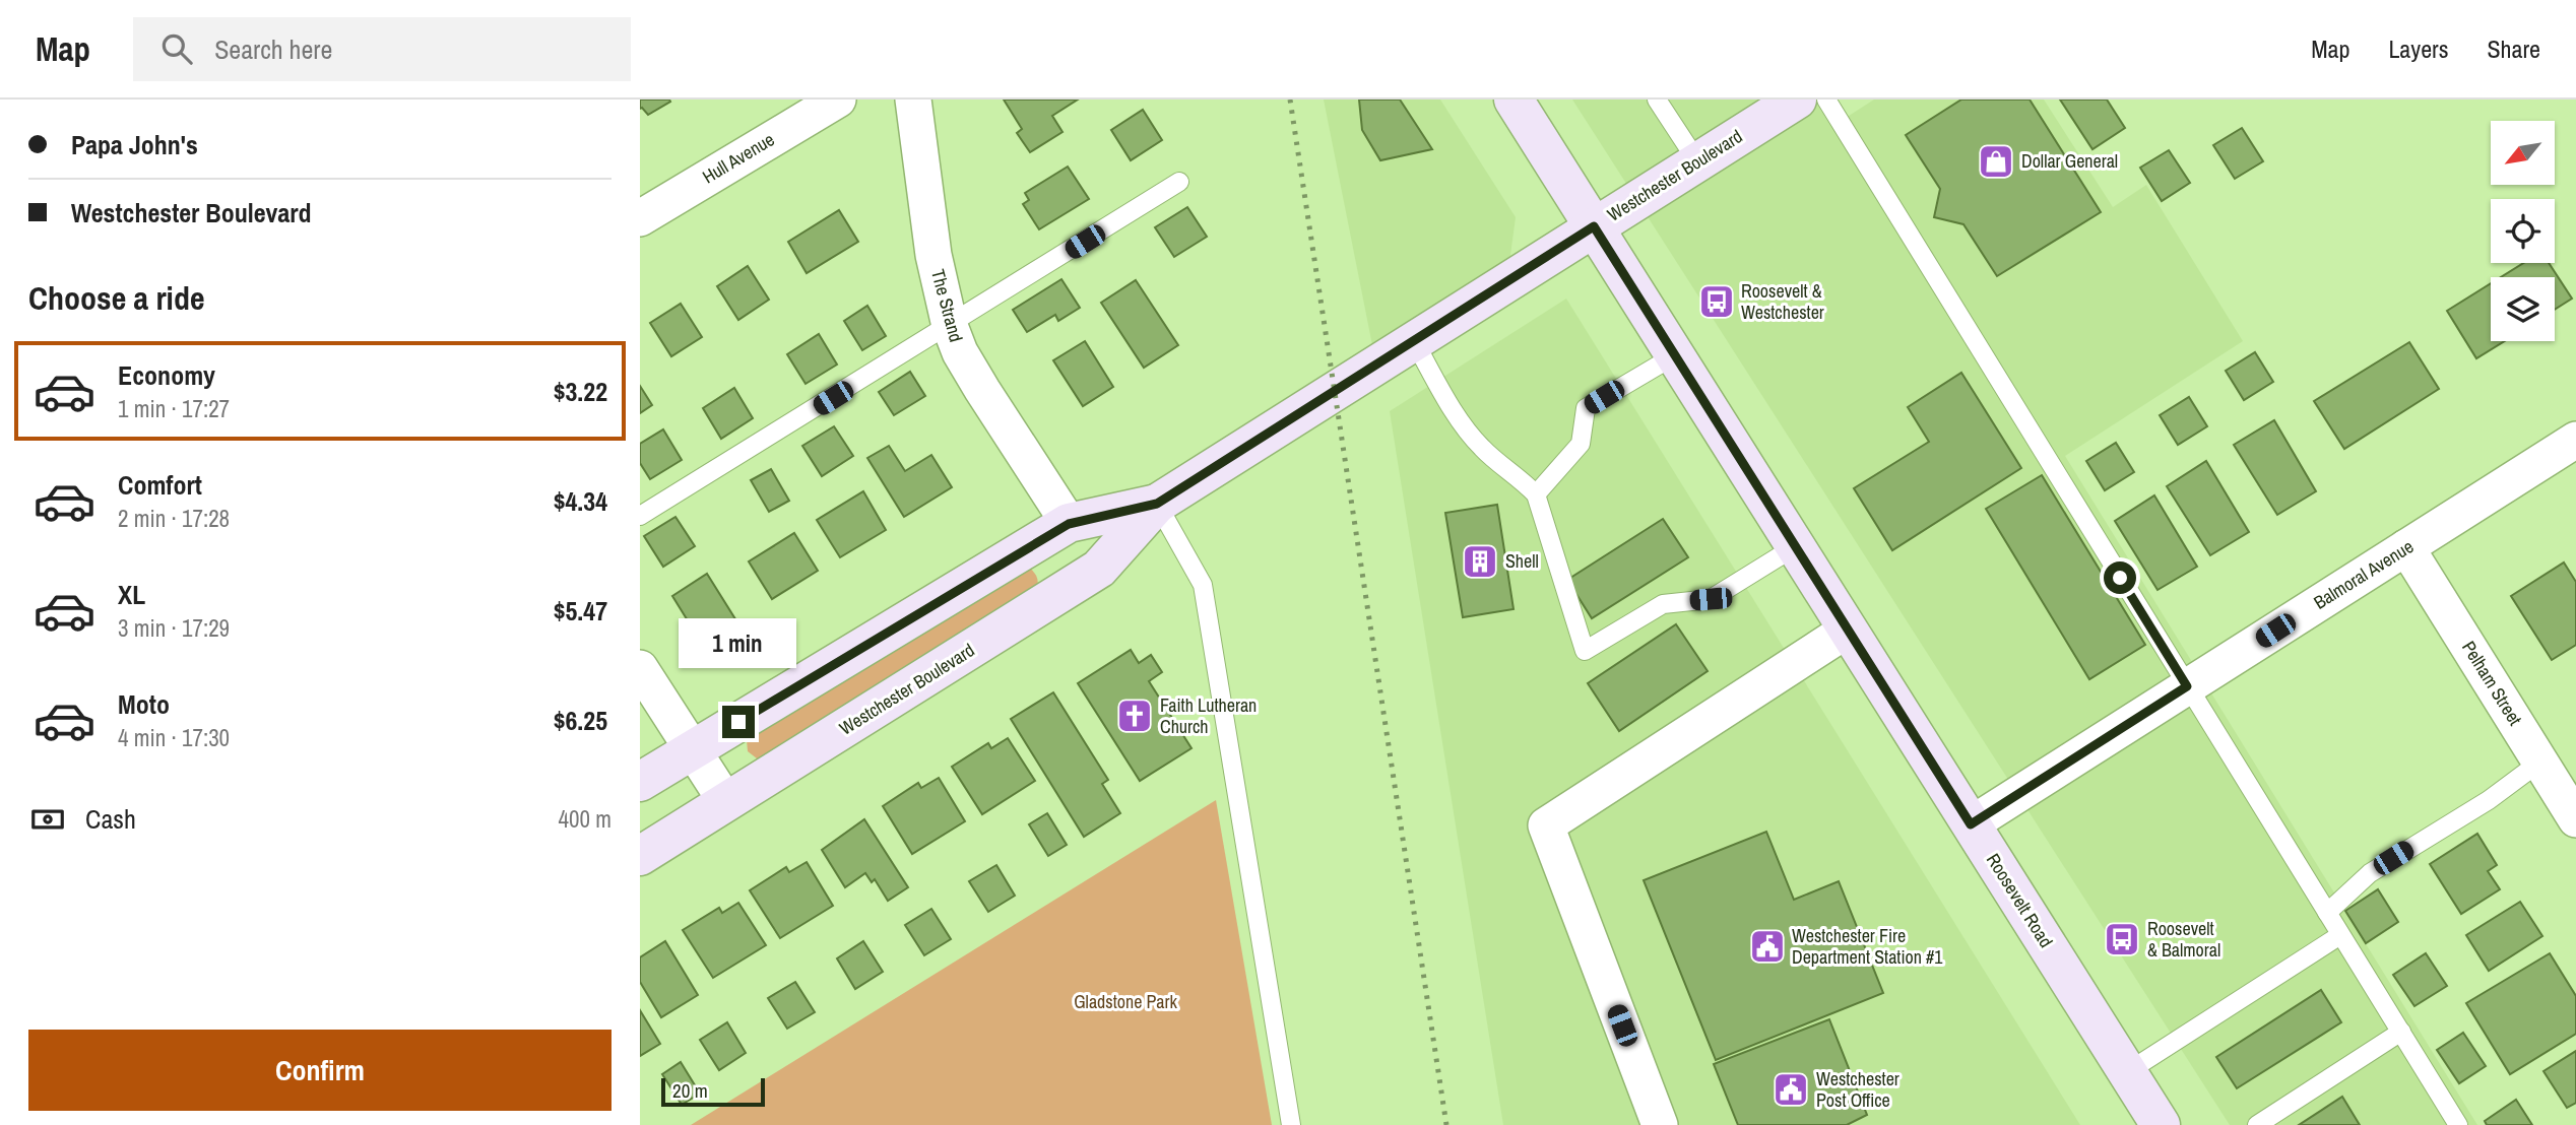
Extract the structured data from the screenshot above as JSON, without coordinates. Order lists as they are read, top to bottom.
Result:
{
  "streets": {
    "street": [
      "Hull Avenue",
      "Westchester Boulevard",
      "The Strand",
      "Balmoral Avenue",
      "Pelham Street",
      "Roosevelt Road"
    ]
  },
  "crossings": [
    ["Westchester Boulevard", "The Strand"],
    ["Westchester Boulevard", "Roosevelt Road"],
    ["Balmoral Avenue", "Pelham Street"],
    ["Balmoral Avenue", "Roosevelt Road"]
  ],
  "parks": ["Gladstone Park"],
  "places": {
    "shop": ["Dollar General"],
    "bus stop": ["Roosevelt & Westchester", "Roosevelt & Balmoral"],
    "building": ["Shell"],
    "church": ["Faith Lutheran Church"],
    "public building": ["Westchester Fire Department Station #1", "Westchester Post Office"]
  },
  "scale_bar": "20 m",
  "north": "bottom left",
  "page": {
    "header": "Map",
    "search": "Search here",
    "nav": ["Map", "Layers", "Share"],
    "banner": ["Papa John's", "Westchester Boulevard"],
    "heading": "Choose a ride",
    "list": [
      {
        "name": "Economy",
        "note": "1 min · 17:27",
        "value": "$3.22"
      },
      {
        "name": "Comfort",
        "note": "2 min · 17:28",
        "value": "$4.34"
      },
      {
        "name": "XL",
        "note": "3 min · 17:29",
        "value": "$5.47"
      },
      {
        "name": "Moto",
        "note": "4 min · 17:30",
        "value": "$6.25"
      }
    ],
    "bubble": "1 min",
    "pay": ["Cash", "400 m"],
    "buttons": "Confirm",
    "scale": "20 m"
  }
}
